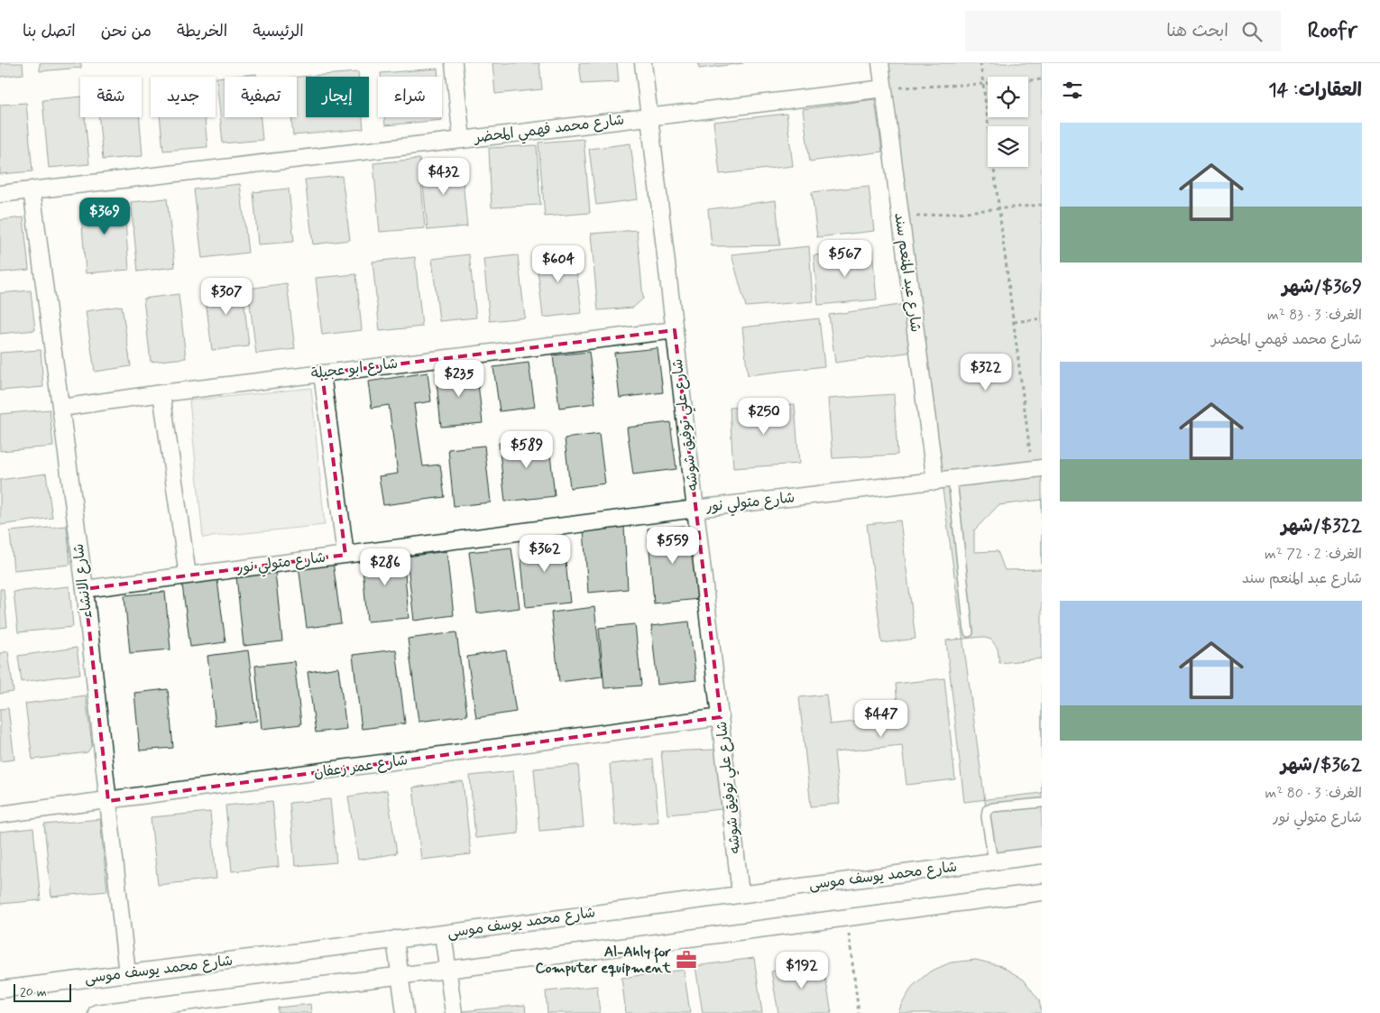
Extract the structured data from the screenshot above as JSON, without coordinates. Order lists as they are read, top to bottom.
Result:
{
  "streets": {
    "street": [
      "شارع محمد فهمي المحضر",
      "شارع عبد المنعم سند",
      "شارع ابو عجيلة",
      "شارع علي توفيق شوشه",
      "شارع متولي نور",
      "شارع الانشاء",
      "شارع عمر زعفان",
      "شارع محمد يوسف موسى"
    ]
  },
  "crossings": [
    ["شارع محمد فهمي المحضر", "شارع عبد المنعم سند"],
    ["شارع محمد فهمي المحضر", "شارع علي توفيق شوشه"],
    ["شارع محمد فهمي المحضر", "شارع الانشاء"],
    ["شارع عبد المنعم سند", "شارع متولي نور"],
    ["شارع ابو عجيلة", "شارع علي توفيق شوشه"],
    ["شارع ابو عجيلة", "شارع الانشاء"],
    ["شارع علي توفيق شوشه", "شارع متولي نور"],
    ["شارع علي توفيق شوشه", "شارع عمر زعفان"],
    ["شارع علي توفيق شوشه", "شارع محمد يوسف موسى"],
    ["شارع متولي نور", "شارع الانشاء"],
    ["شارع الانشاء", "شارع عمر زعفان"],
    ["شارع الانشاء", "شارع محمد يوسف موسى"]
  ],
  "places": {
    "office": ["Al-Ahly for Computer equipment"]
  },
  "scale_bar": "20 m",
  "page": {
    "header": "Roofr",
    "search": "ابحث هنا",
    "nav": [
      "الرئيسية",
      "الخريطة",
      "من نحن",
      "اتصل بنا"
    ],
    "heading": "العقارات: 14",
    "chip": [
      "شراء",
      "إيجار",
      "تصفية",
      "جديد",
      "شقة"
    ],
    "list": [
      {
        "name": "$369/شهر",
        "note": "الغرف: 3 · 83 m² · شارع محمد فهمي المحضر"
      },
      {
        "name": "$322/شهر",
        "note": "الغرف: 2 · 72 m² · شارع عبد المنعم سند"
      },
      {
        "name": "$362/شهر",
        "note": "الغرف: 3 · 80 m² · شارع متولي نور"
      }
    ],
    "price": [
      "$432",
      "$369",
      "$567",
      "$604",
      "$307",
      "$322",
      "$235",
      "$250",
      "$589",
      "$559",
      "$362",
      "$286",
      "$447",
      "$192"
    ],
    "scale": "20 m"
  }
}
